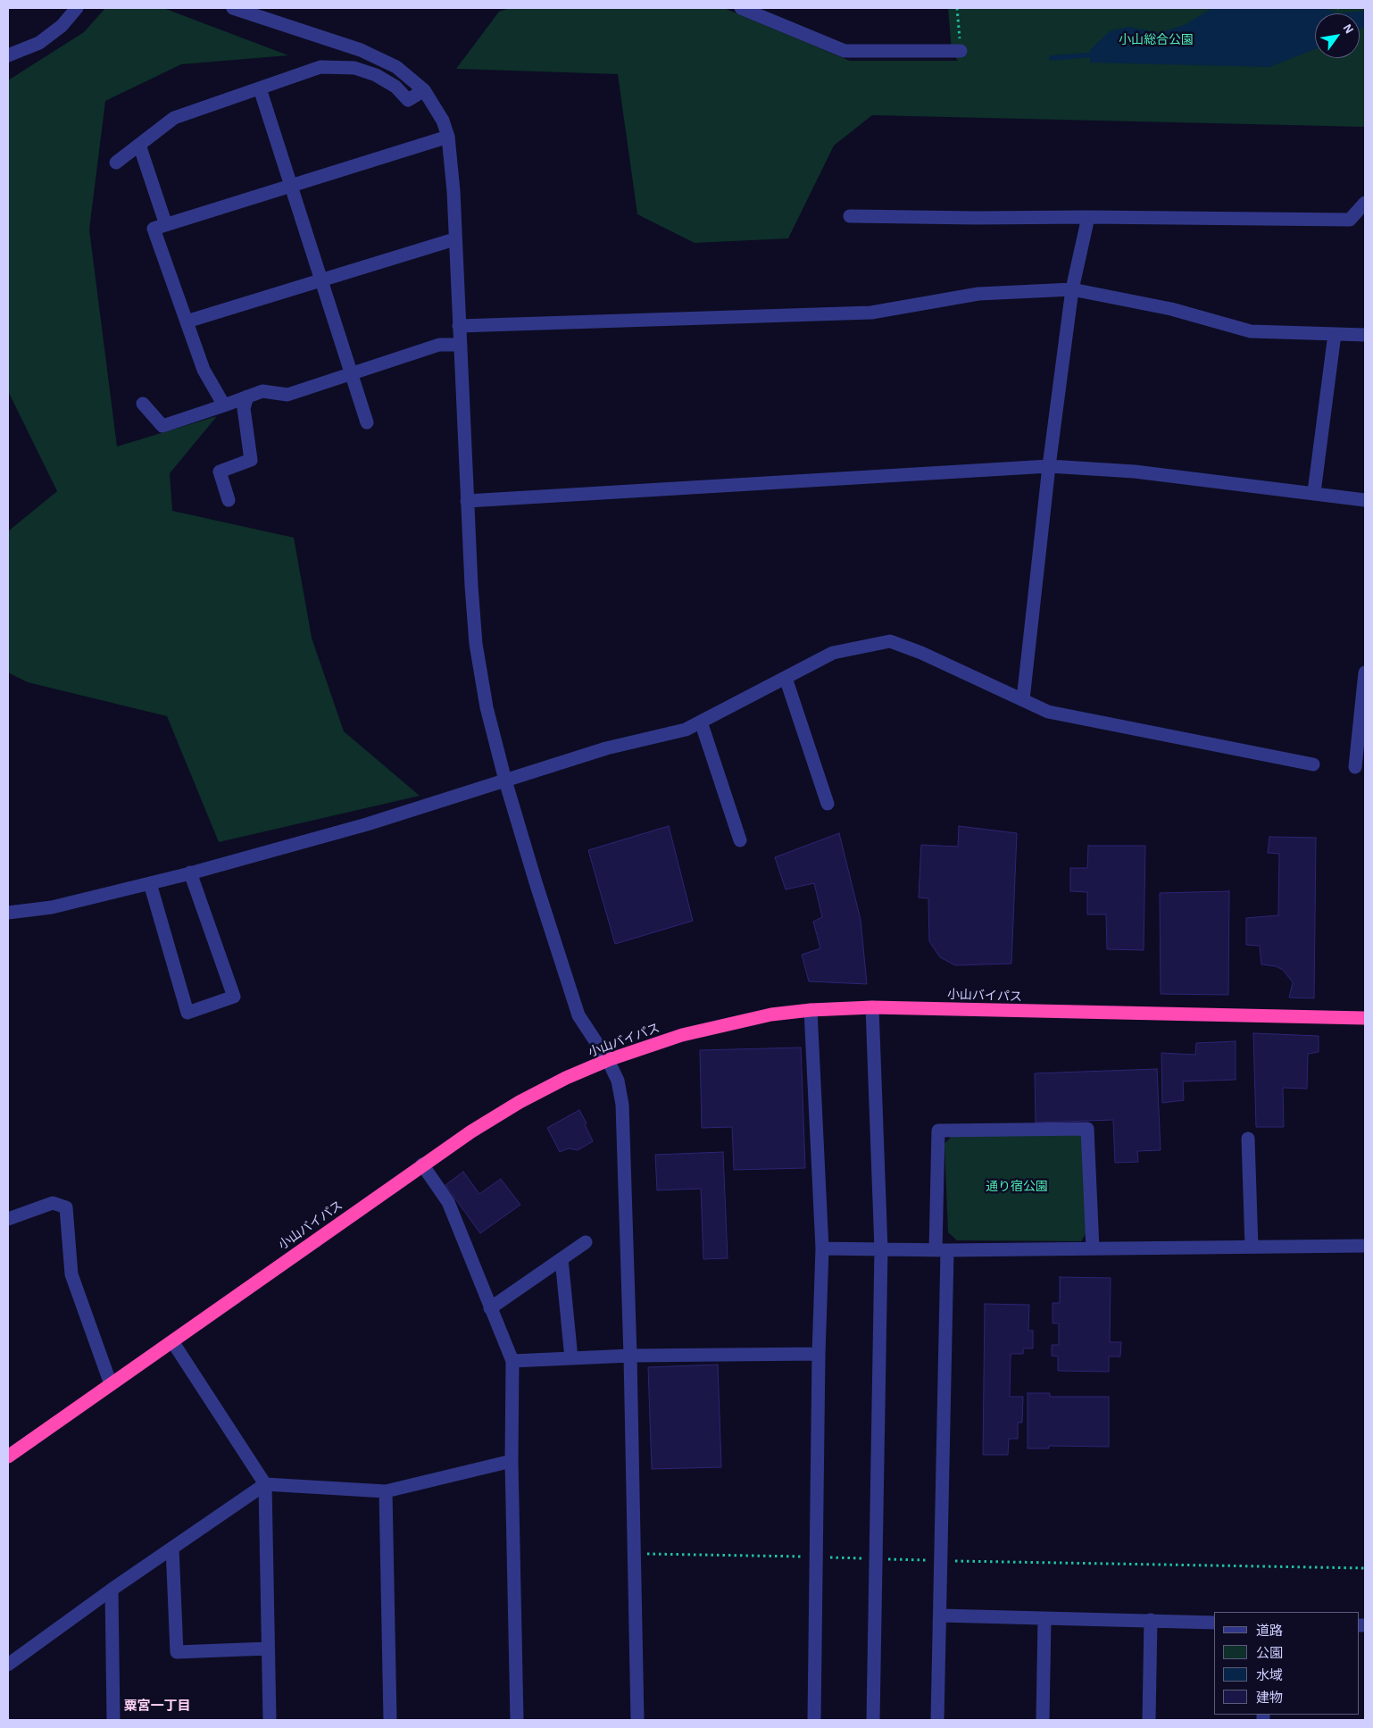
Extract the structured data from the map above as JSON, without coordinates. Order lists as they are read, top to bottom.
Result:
{
  "streets": {
    "highway": ["小山バイパス"]
  },
  "districts": ["粟宮一丁目"],
  "parks": ["小山総合公園", "通り宿公園"],
  "legend": [
    "道路",
    "公園",
    "水域",
    "建物"
  ],
  "north": "top right"
}
